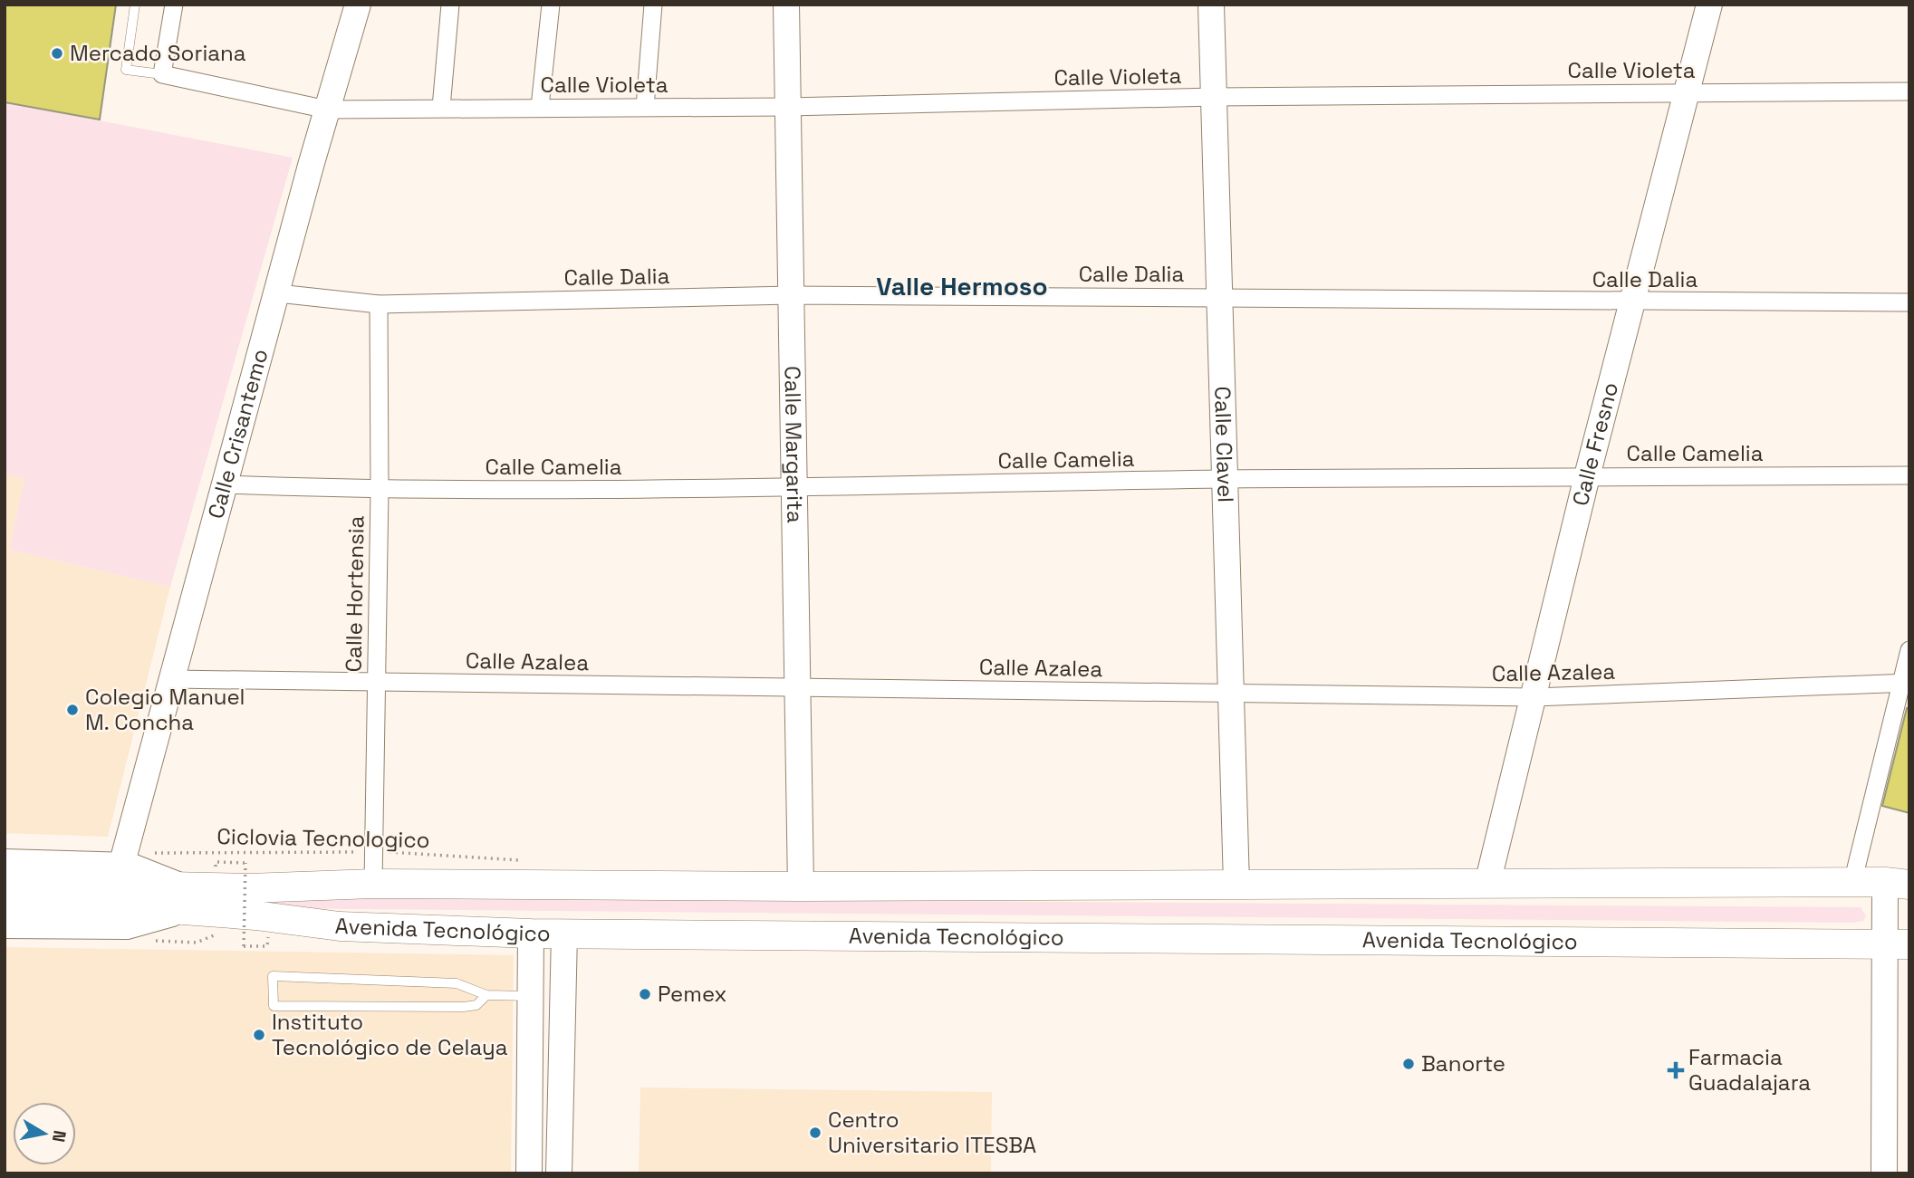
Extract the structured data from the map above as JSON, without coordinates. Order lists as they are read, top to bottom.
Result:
{
  "streets": {
    "main road": [
      "Calle Crisantemo",
      "Calle Fresno",
      "Calle Clavel",
      "Calle Margarita",
      "Avenida Tecnológico"
    ],
    "street": [
      "Calle Violeta",
      "Calle Dalia",
      "Calle Camelia",
      "Calle Hortensia",
      "Calle Azalea"
    ],
    "path": ["Ciclovia Tecnologico"]
  },
  "crossings": [
    ["Calle Violeta", "Calle Crisantemo"],
    ["Calle Violeta", "Calle Fresno"],
    ["Calle Violeta", "Calle Clavel"],
    ["Calle Violeta", "Calle Margarita"],
    ["Calle Dalia", "Calle Crisantemo"],
    ["Calle Dalia", "Calle Fresno"],
    ["Calle Dalia", "Calle Clavel"],
    ["Calle Dalia", "Calle Margarita"],
    ["Calle Dalia", "Calle Hortensia"],
    ["Calle Crisantemo", "Calle Camelia"],
    ["Calle Crisantemo", "Calle Azalea"],
    ["Calle Crisantemo", "Ciclovia Tecnologico"],
    ["Calle Fresno", "Calle Camelia"],
    ["Calle Fresno", "Calle Azalea"],
    ["Calle Fresno", "Avenida Tecnológico"],
    ["Calle Clavel", "Calle Camelia"],
    ["Calle Clavel", "Calle Azalea"],
    ["Calle Clavel", "Avenida Tecnológico"],
    ["Calle Margarita", "Calle Camelia"],
    ["Calle Margarita", "Calle Azalea"],
    ["Calle Margarita", "Avenida Tecnológico"],
    ["Calle Camelia", "Calle Hortensia"],
    ["Calle Hortensia", "Calle Azalea"],
    ["Calle Hortensia", "Ciclovia Tecnologico"],
    ["Calle Hortensia", "Avenida Tecnológico"]
  ],
  "districts": ["Valle Hermoso"],
  "places": {
    "other": [
      "Mercado Soriana",
      "Colegio Manuel M. Concha",
      "Pemex",
      "Instituto Tecnológico de Celaya",
      "Banorte",
      "Centro Universitario ITESBA"
    ],
    "health": ["Farmacia Guadalajara"]
  },
  "north": "right"
}
